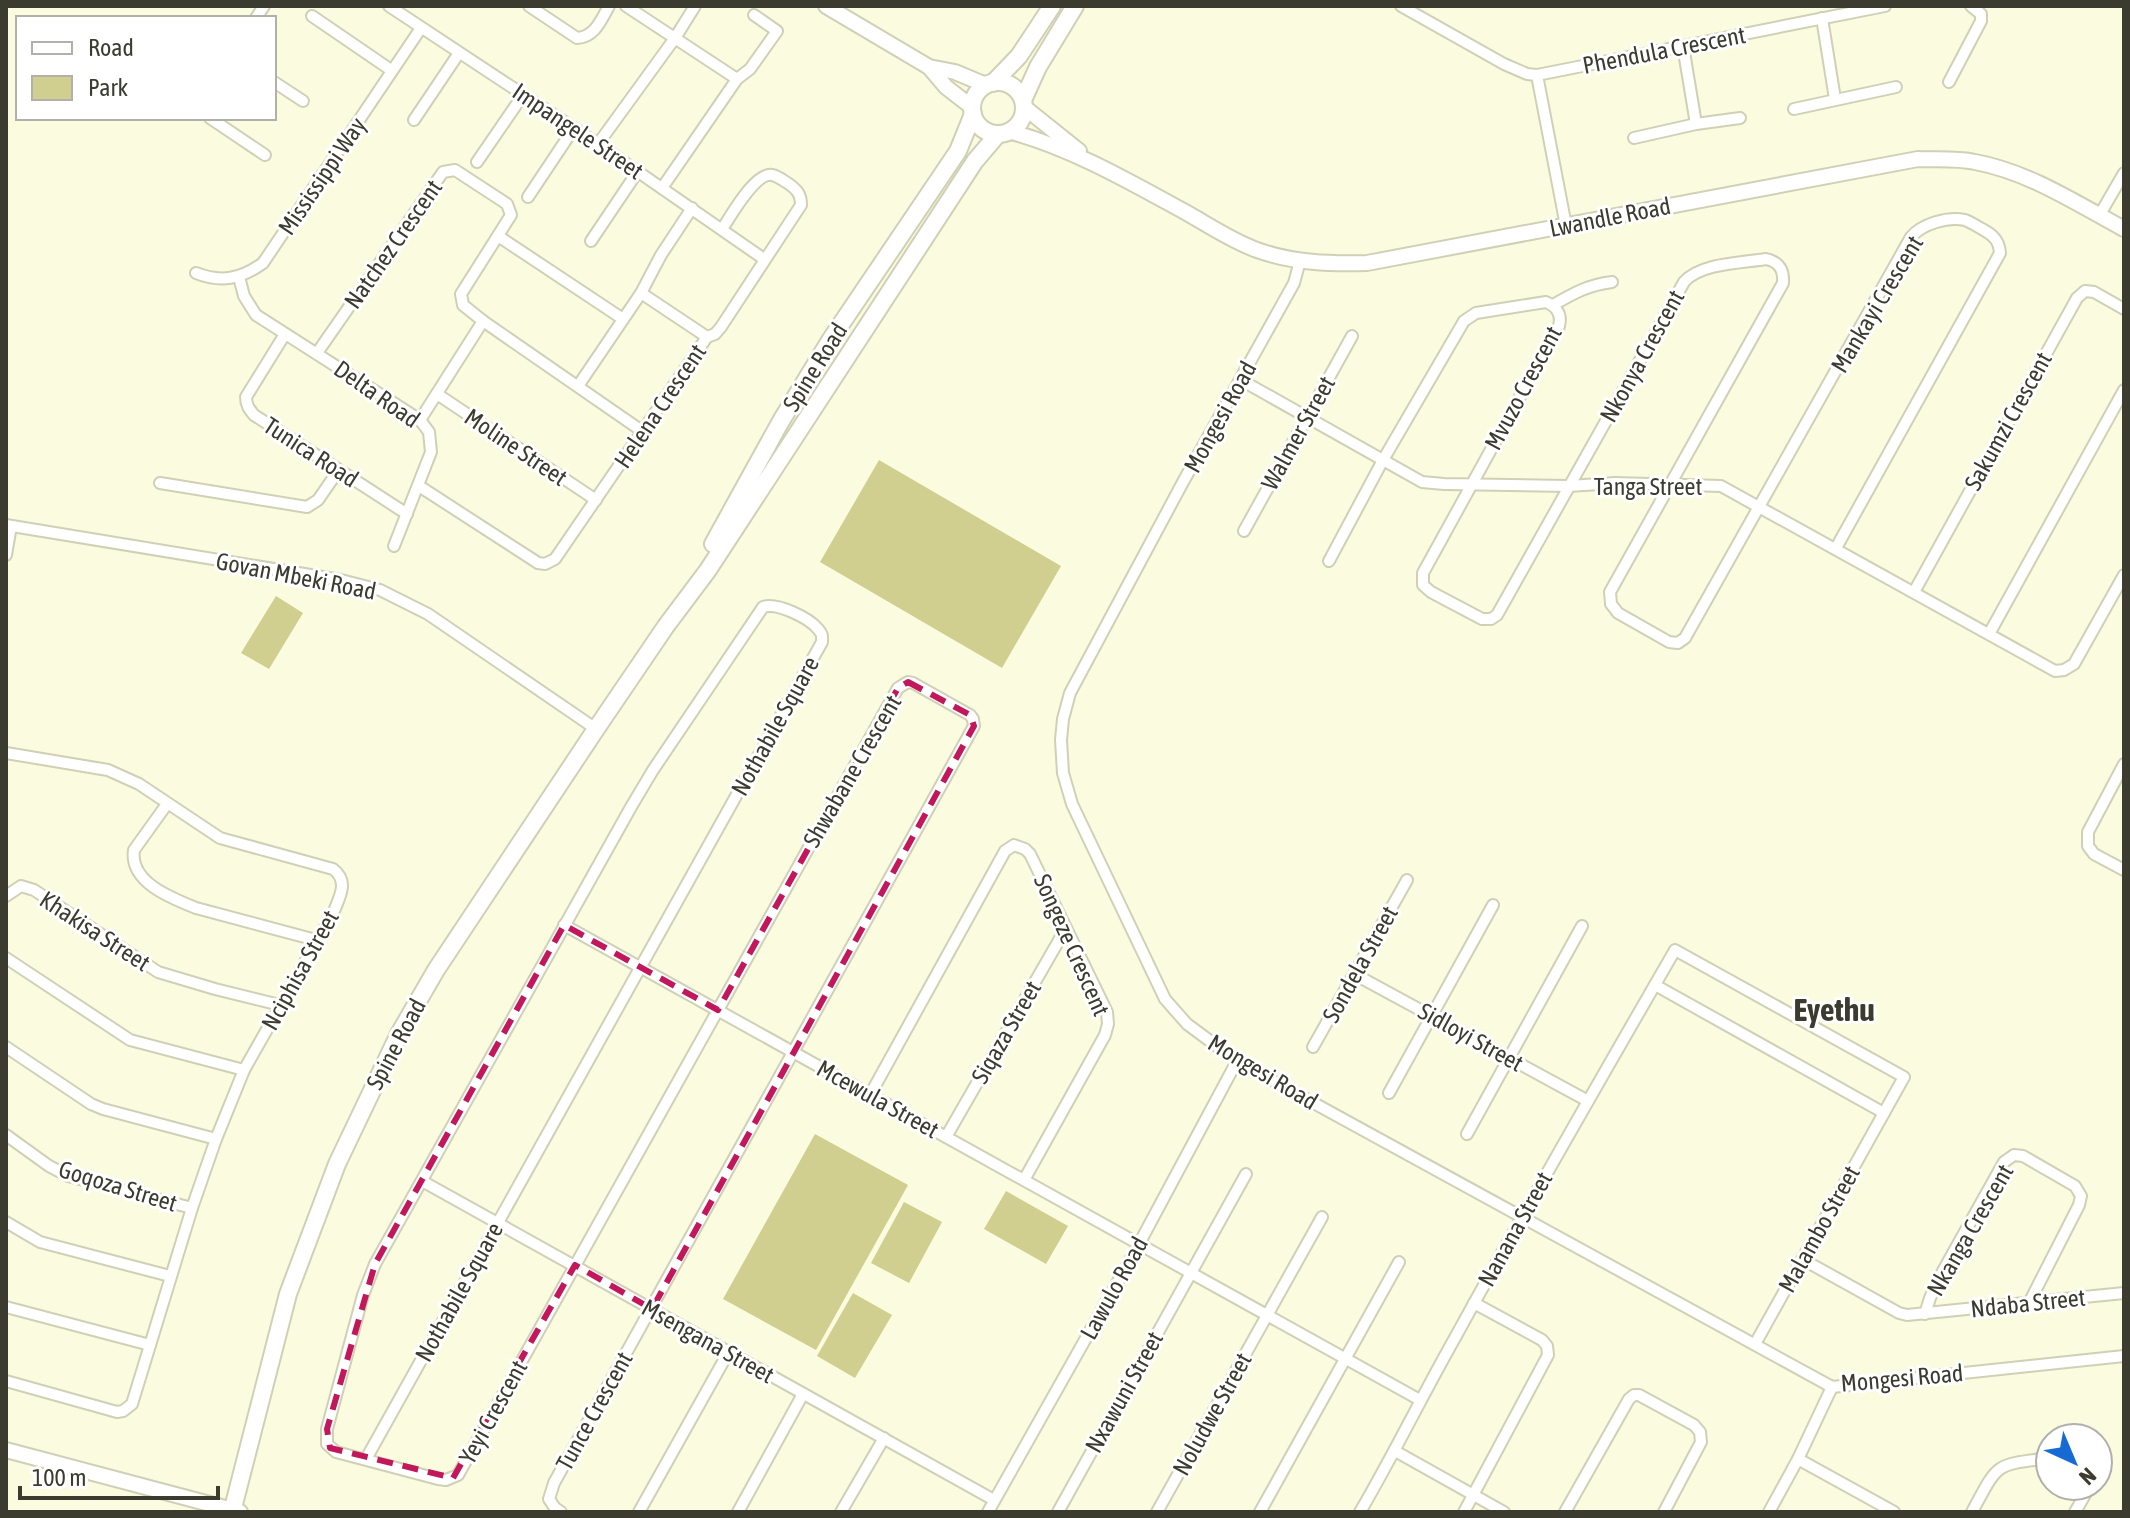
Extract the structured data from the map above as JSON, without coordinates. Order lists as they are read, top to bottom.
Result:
{
  "streets": {
    "main road": ["Spine Road"],
    "street": [
      "Phendula Crescent",
      "Impangele Street",
      "Mississippi Way",
      "Lwandle Road",
      "Natchez Crescent",
      "Mankayi Crescent",
      "Nkonya Crescent",
      "Mvuzo Crescent",
      "Delta Road",
      "Helena Crescent",
      "Mongesi Road",
      "Sakumzi Crescent",
      "Walmer Street",
      "Moline Street",
      "Tunica Road",
      "Tanga Street",
      "Govan Mbeki Road",
      "Nothabile Square",
      "Shwabane Crescent",
      "Khakisa Street",
      "Songeze Crescent",
      "Sondela Street",
      "Nciphisa Street",
      "Siqaza Street",
      "Sidloyi Street",
      "Mcewula Street",
      "Goqoza Street",
      "Nanana Street",
      "Malambo Street",
      "Nkanga Crescent",
      "Lawulo Road",
      "Ndaba Street",
      "Msengana Street",
      "Nxawuni Street",
      "Tunce Crescent",
      "Yeyi Crescent",
      "Noludwe Street"
    ]
  },
  "crossings": [
    ["Impangele Street", "Mississippi Way"],
    ["Mississippi Way", "Delta Road"],
    ["Lwandle Road", "Spine Road"],
    ["Lwandle Road", "Mongesi Road"],
    ["Natchez Crescent", "Delta Road"],
    ["Mankayi Crescent", "Nkonya Crescent"],
    ["Mankayi Crescent", "Tanga Street"],
    ["Nkonya Crescent", "Mvuzo Crescent"],
    ["Nkonya Crescent", "Tanga Street"],
    ["Spine Road", "Govan Mbeki Road"],
    ["Mvuzo Crescent", "Tanga Street"],
    ["Delta Road", "Helena Crescent"],
    ["Delta Road", "Tunica Road"],
    ["Helena Crescent", "Moline Street"],
    ["Mongesi Road", "Tanga Street"],
    ["Mongesi Road", "Nanana Street"],
    ["Mongesi Road", "Malambo Street"],
    ["Mongesi Road", "Lawulo Road"],
    ["Sakumzi Crescent", "Tanga Street"],
    ["Walmer Street", "Tanga Street"],
    ["Nothabile Square", "Mcewula Street"],
    ["Nothabile Square", "Msengana Street"],
    ["Nothabile Square", "Yeyi Crescent"],
    ["Shwabane Crescent", "Mcewula Street"],
    ["Shwabane Crescent", "Msengana Street"],
    ["Shwabane Crescent", "Tunce Crescent"],
    ["Shwabane Crescent", "Yeyi Crescent"],
    ["Khakisa Street", "Nciphisa Street"],
    ["Songeze Crescent", "Siqaza Street"],
    ["Songeze Crescent", "Mcewula Street"],
    ["Sondela Street", "Sidloyi Street"],
    ["Nciphisa Street", "Goqoza Street"],
    ["Siqaza Street", "Mcewula Street"],
    ["Sidloyi Street", "Nanana Street"],
    ["Mcewula Street", "Nanana Street"],
    ["Mcewula Street", "Lawulo Road"],
    ["Mcewula Street", "Nxawuni Street"],
    ["Mcewula Street", "Noludwe Street"],
    ["Nanana Street", "Malambo Street"],
    ["Malambo Street", "Ndaba Street"],
    ["Nkanga Crescent", "Ndaba Street"],
    ["Lawulo Road", "Msengana Street"],
    ["Msengana Street", "Tunce Crescent"],
    ["Msengana Street", "Yeyi Crescent"]
  ],
  "districts": ["Eyethu"],
  "legend": ["Road", "Park"],
  "scale_bar": "100 m",
  "north": "bottom right"
}
